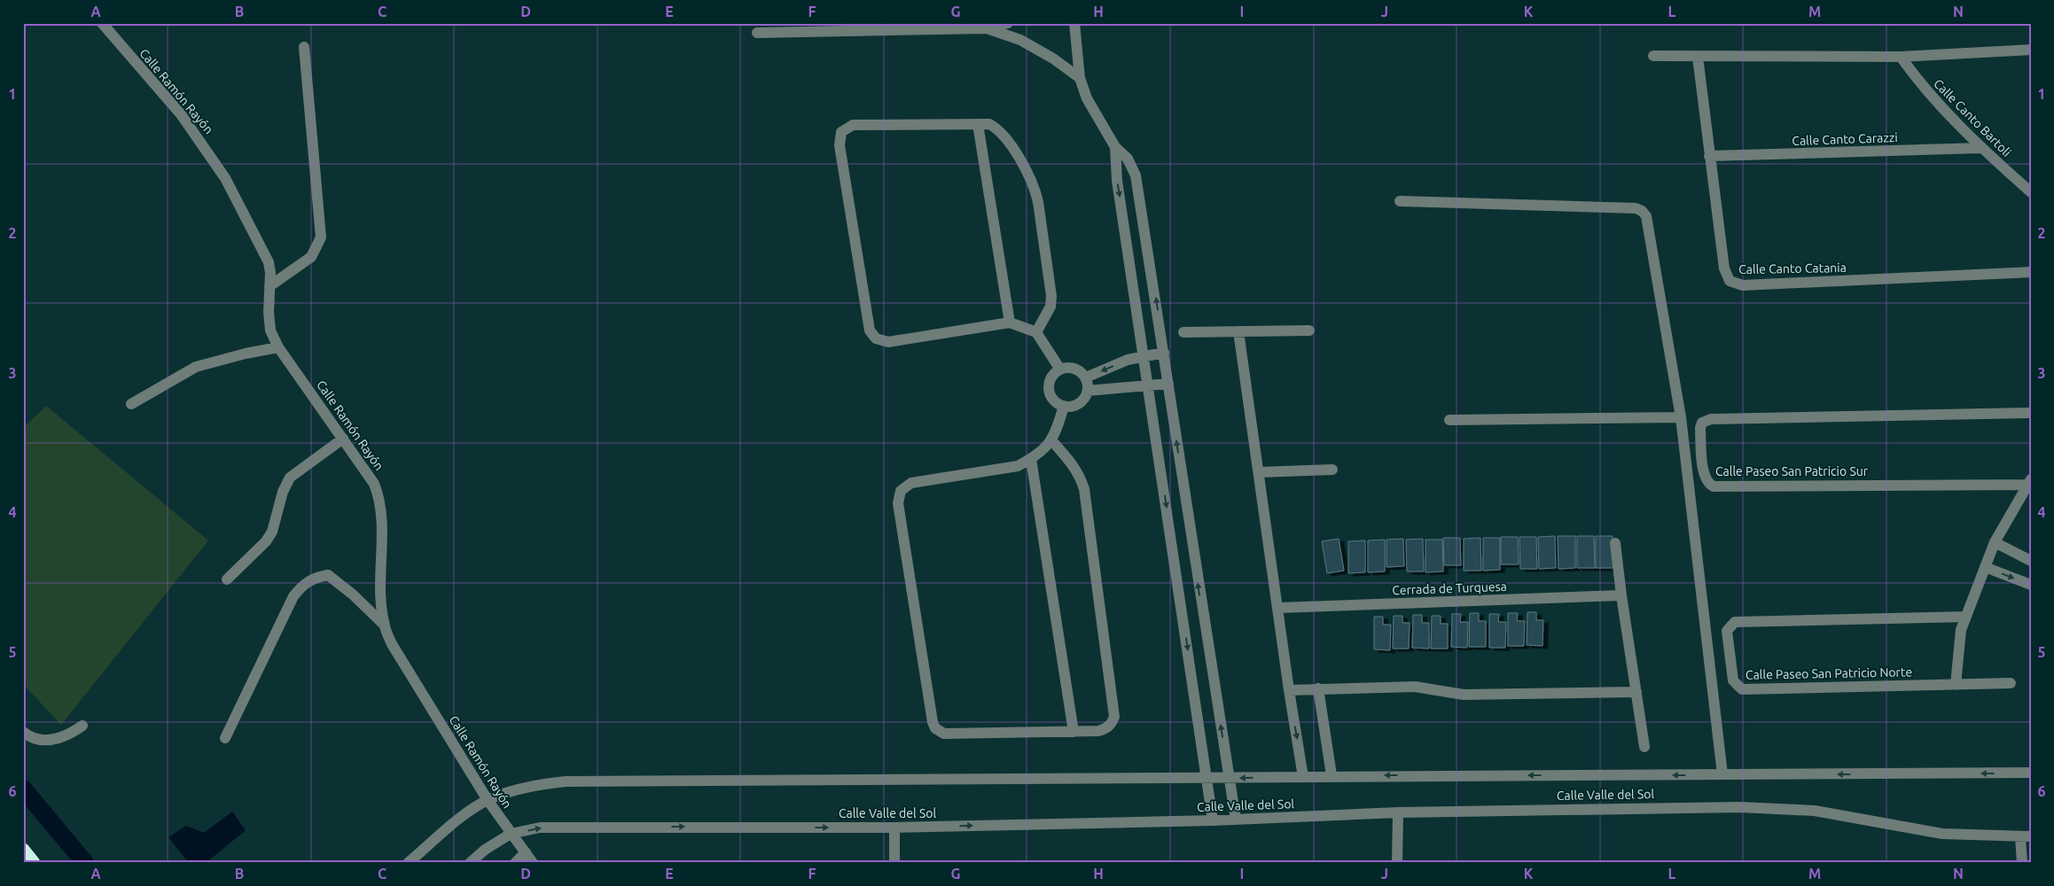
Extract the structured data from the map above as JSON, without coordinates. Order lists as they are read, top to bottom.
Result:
{
  "streets": {
    "street": [
      "Calle Ramón Rayón",
      "Calle Canto Bartoli",
      "Calle Canto Carazzi",
      "Calle Canto Catania",
      "Calle Paseo San Patricio Sur",
      "Cerrada de Turquesa",
      "Calle Paseo San Patricio Norte",
      "Calle Valle del Sol"
    ]
  },
  "crossings": [
    ["Calle Ramón Rayón", "Calle Valle del Sol"],
    ["Calle Canto Bartoli", "Calle Canto Carazzi"],
    ["Calle Canto Carazzi", "Calle Canto Catania"]
  ],
  "grid": {
    "columns": [
      "A",
      "B",
      "C",
      "D",
      "E",
      "F",
      "G",
      "H",
      "I",
      "J",
      "K",
      "L",
      "M",
      "N"
    ],
    "rows": [
      "1",
      "2",
      "3",
      "4",
      "5",
      "6"
    ]
  }
}
